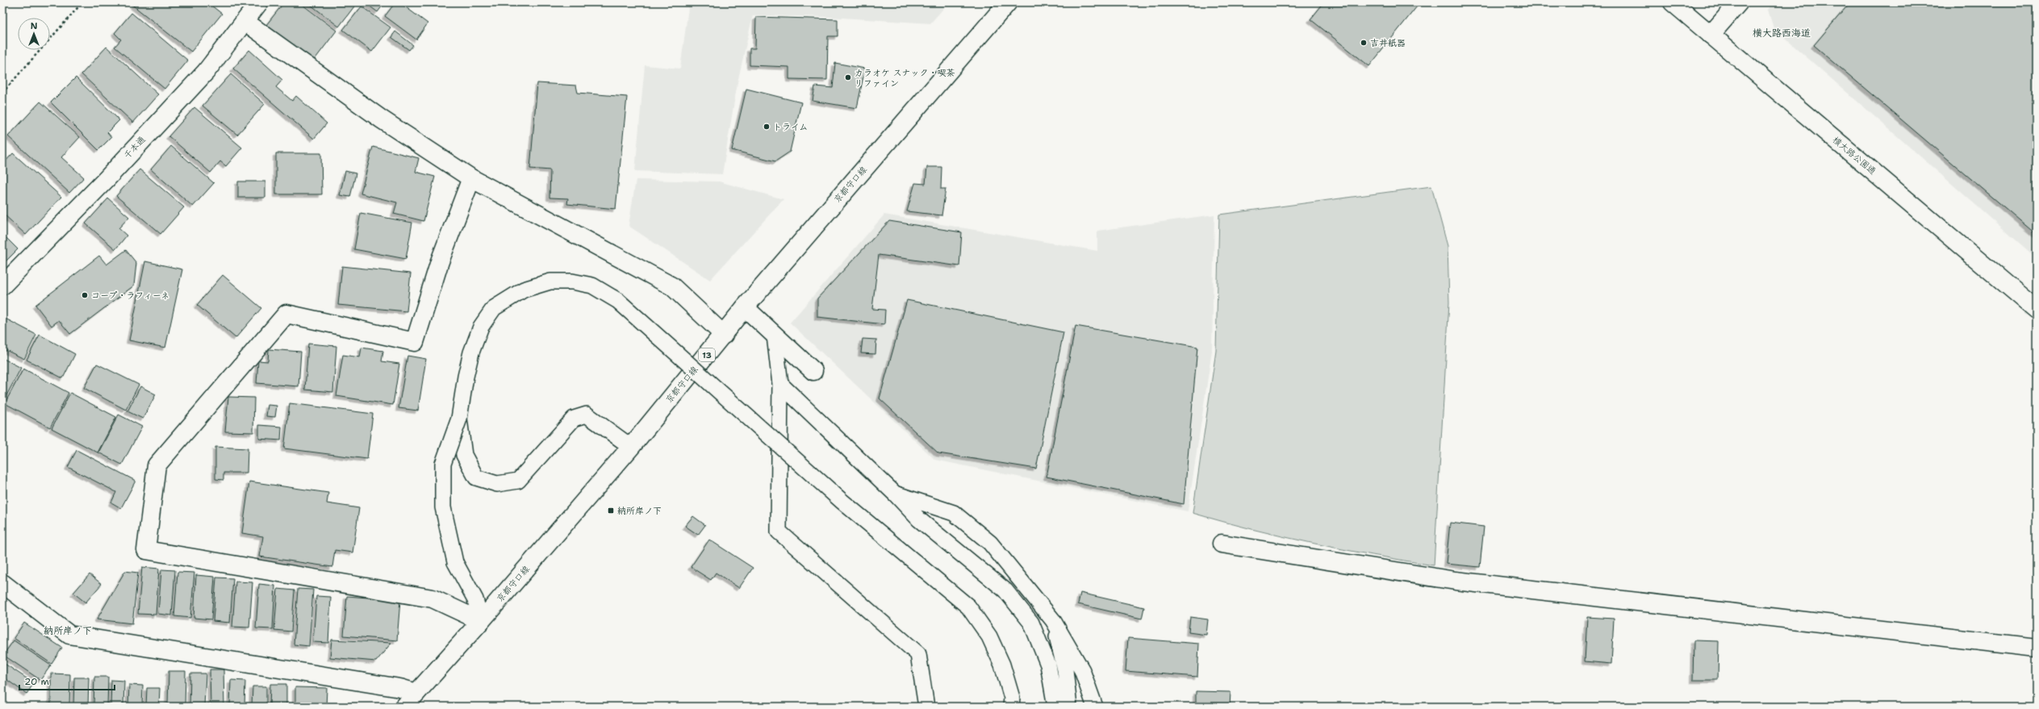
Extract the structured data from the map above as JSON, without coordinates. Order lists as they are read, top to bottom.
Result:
{
  "streets": {
    "street": [
      "千本通",
      "横大路公園通",
      "京都守口線",
      "13"
    ]
  },
  "districts": ["横大路西海道", "納所岸ノ下"],
  "places": {
    "other": [
      "吉井紙器",
      "カラオケ スナック・喫茶 リファイン",
      "トライム",
      "コープ・ラフィーネ"
    ],
    "transit": ["納所岸ノ下"]
  },
  "scale_bar": "20 m",
  "north": "top"
}
